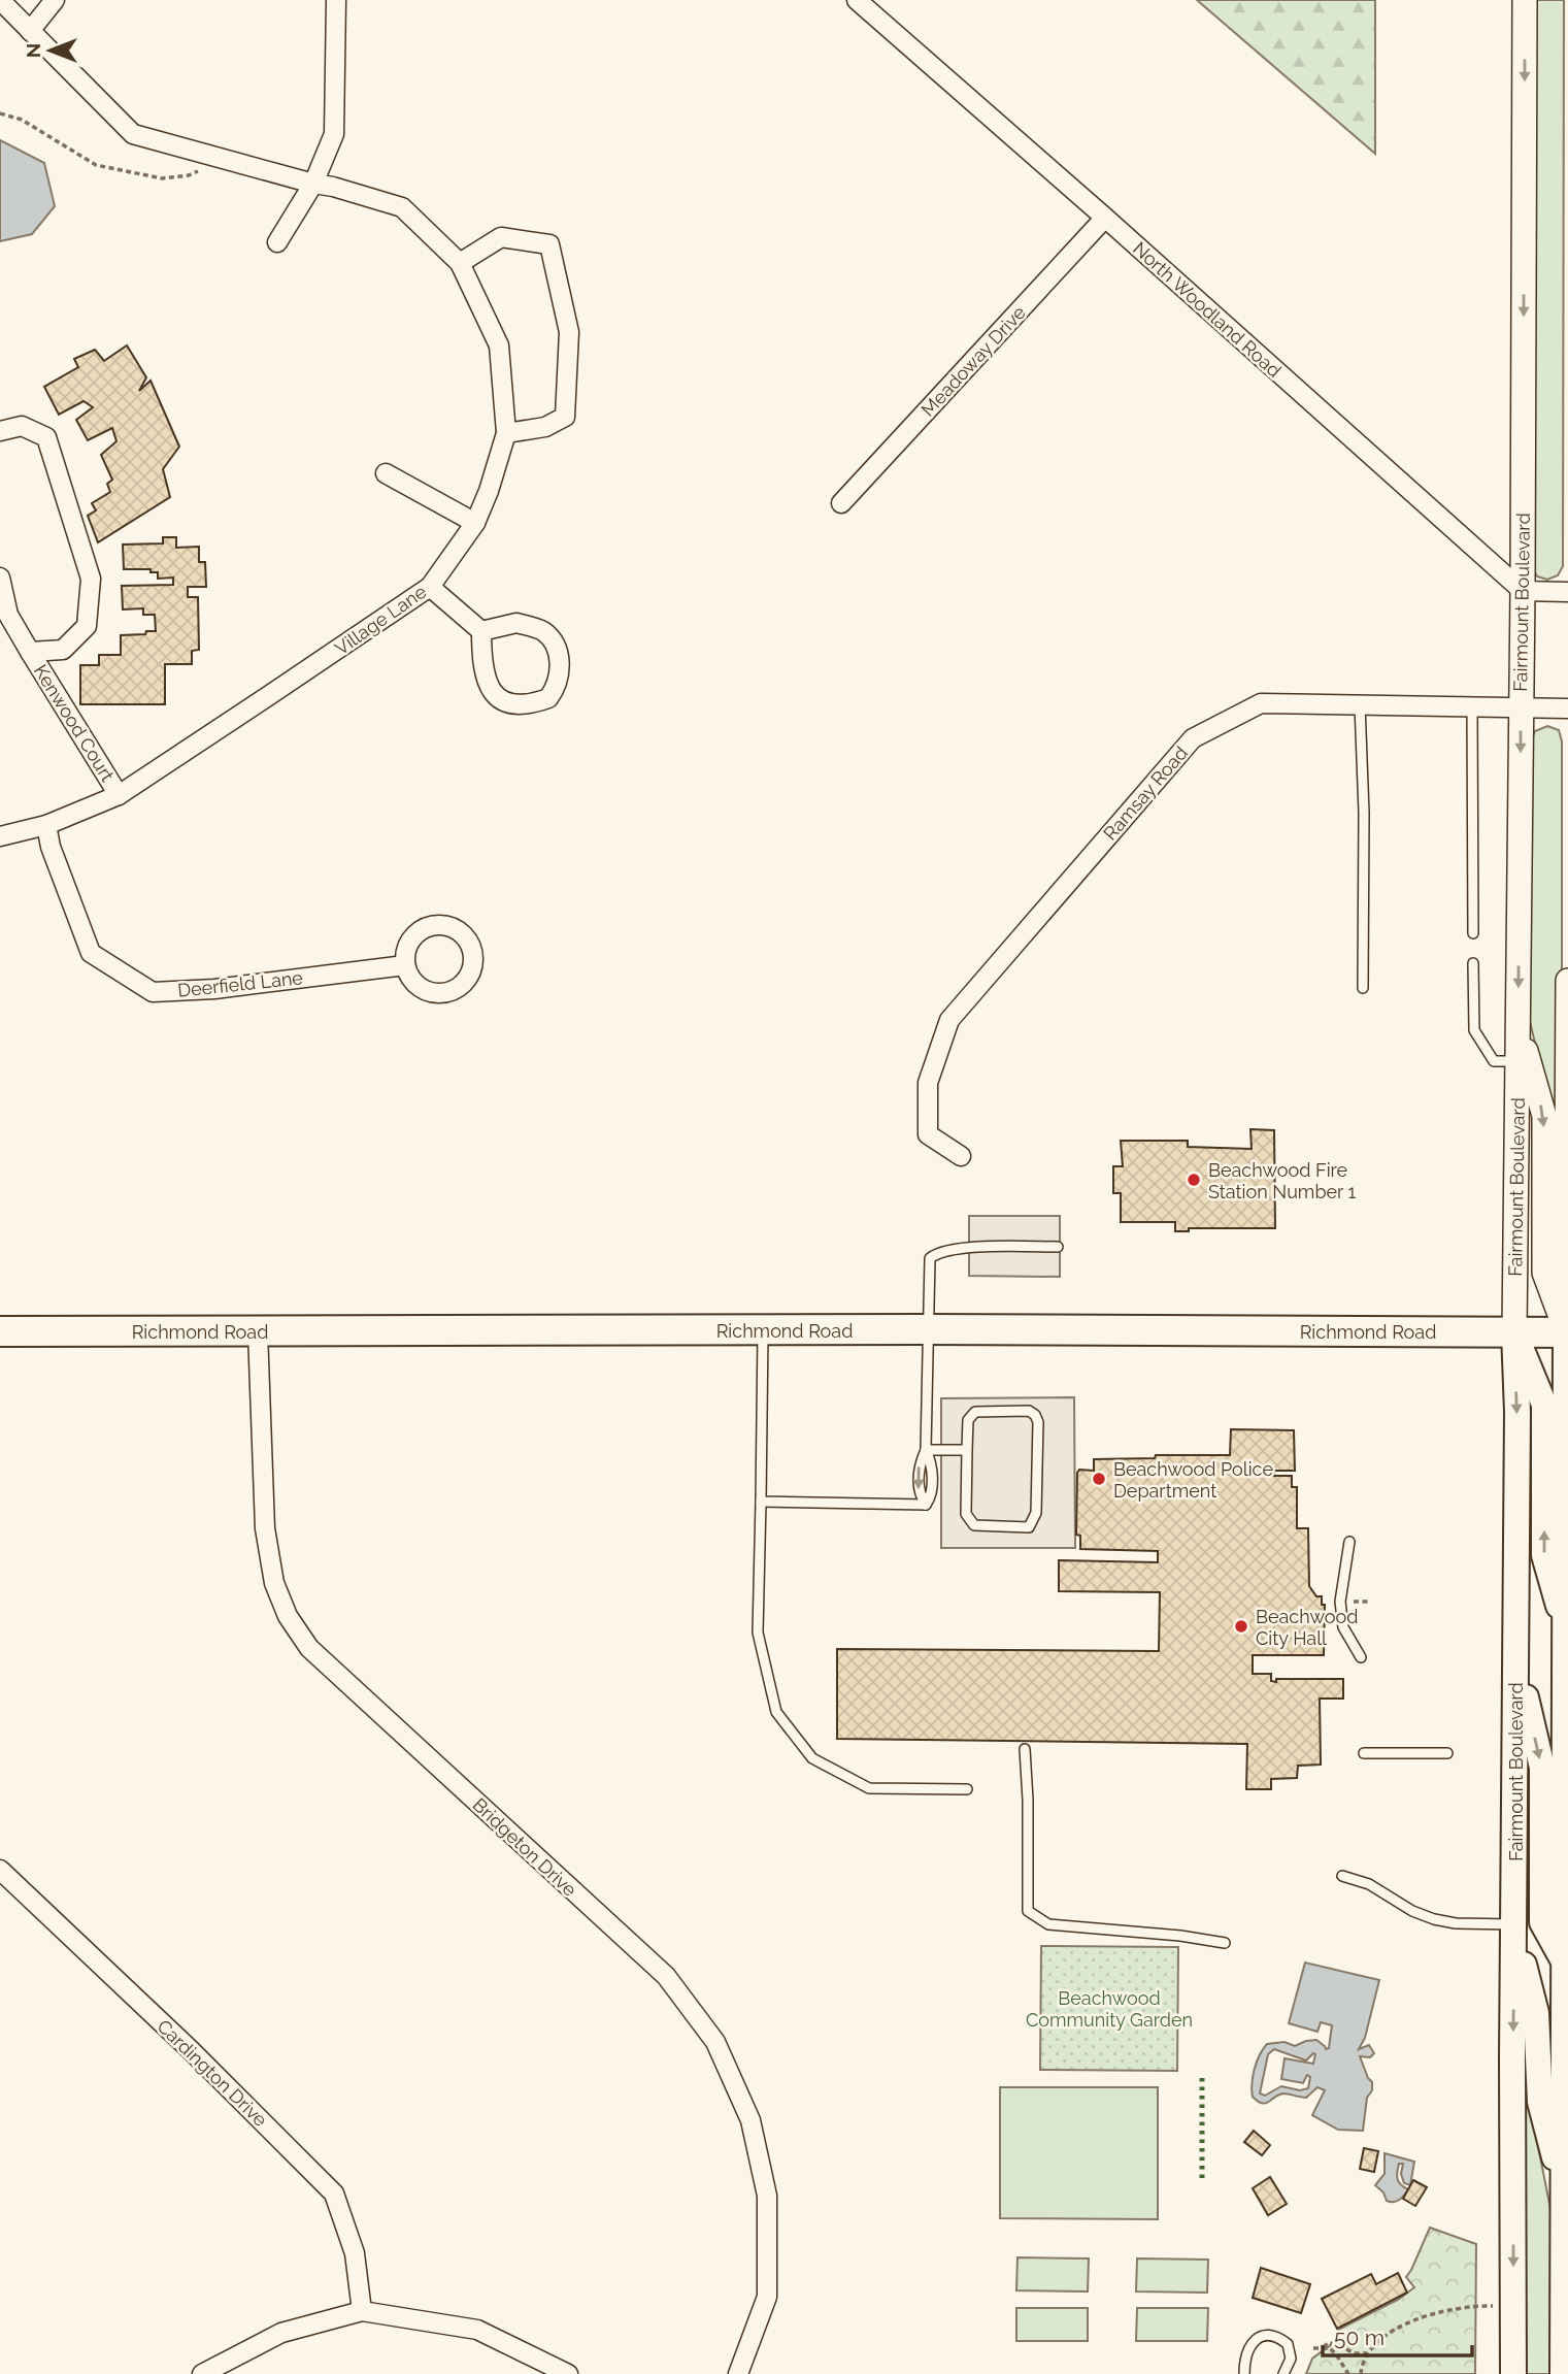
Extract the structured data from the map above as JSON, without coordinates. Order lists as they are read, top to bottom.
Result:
{
  "streets": {
    "main road": ["Fairmount Boulevard", "Richmond Road"],
    "street": [
      "North Woodland Road",
      "Meadoway Drive",
      "Village Lane",
      "Kenwood Court",
      "Ramsay Road",
      "Deerfield Lane",
      "Bridgeton Drive",
      "Cardington Drive"
    ]
  },
  "crossings": [
    ["North Woodland Road", "Meadoway Drive"],
    ["North Woodland Road", "Fairmount Boulevard"],
    ["Fairmount Boulevard", "Ramsay Road"],
    ["Fairmount Boulevard", "Richmond Road"],
    ["Village Lane", "Kenwood Court"],
    ["Village Lane", "Deerfield Lane"],
    ["Richmond Road", "Bridgeton Drive"]
  ],
  "one_way": ["Fairmount Boulevard"],
  "parks": ["Beachwood Community Garden"],
  "places": ["Beachwood Fire Station Number 1", "Beachwood Police Department", "Beachwood City Hall"],
  "scale_bar": "50 m",
  "north": "left"
}
